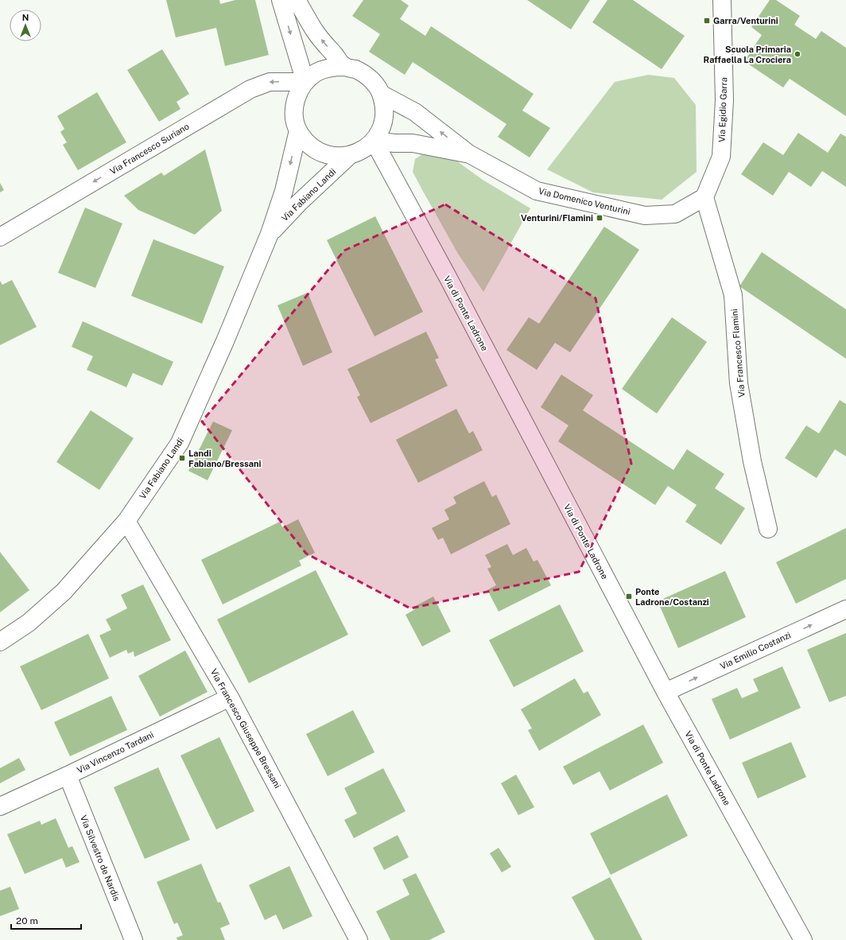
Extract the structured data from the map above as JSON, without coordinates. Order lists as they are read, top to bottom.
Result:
{
  "streets": {
    "street": [
      "Via Egidio Garra",
      "Via Francesco Suriano",
      "Via Fabiano Landi",
      "Via Domenico Venturini",
      "Via di Ponte Ladrone",
      "Via Francesco Flamini",
      "Via Emilio Costanzi",
      "Via Francesco Giuseppe Bressani",
      "Via Vincenzo Tardani",
      "Via Silvestro de Nardis"
    ]
  },
  "crossings": [
    ["Via Egidio Garra", "Via Domenico Venturini"],
    ["Via Egidio Garra", "Via Francesco Flamini"],
    ["Via Francesco Suriano", "Via Fabiano Landi"],
    ["Via Francesco Suriano", "Via Domenico Venturini"],
    ["Via Francesco Suriano", "Via di Ponte Ladrone"],
    ["Via Fabiano Landi", "Via Domenico Venturini"],
    ["Via Fabiano Landi", "Via di Ponte Ladrone"],
    ["Via Fabiano Landi", "Via Francesco Giuseppe Bressani"],
    ["Via Domenico Venturini", "Via di Ponte Ladrone"],
    ["Via Domenico Venturini", "Via Francesco Flamini"],
    ["Via di Ponte Ladrone", "Via Emilio Costanzi"],
    ["Via Francesco Giuseppe Bressani", "Via Vincenzo Tardani"],
    ["Via Vincenzo Tardani", "Via Silvestro de Nardis"]
  ],
  "one_way": ["Via Francesco Suriano", "Via Emilio Costanzi"],
  "places": {
    "transit": [
      "Garra/Venturini",
      "Venturini/Flamini",
      "Landi Fabiano/Bressani",
      "Ponte Ladrone/Costanzi"
    ],
    "other": ["Scuola Primaria Raffaella La Crociera"]
  },
  "scale_bar": "20 m",
  "north": "top"
}
